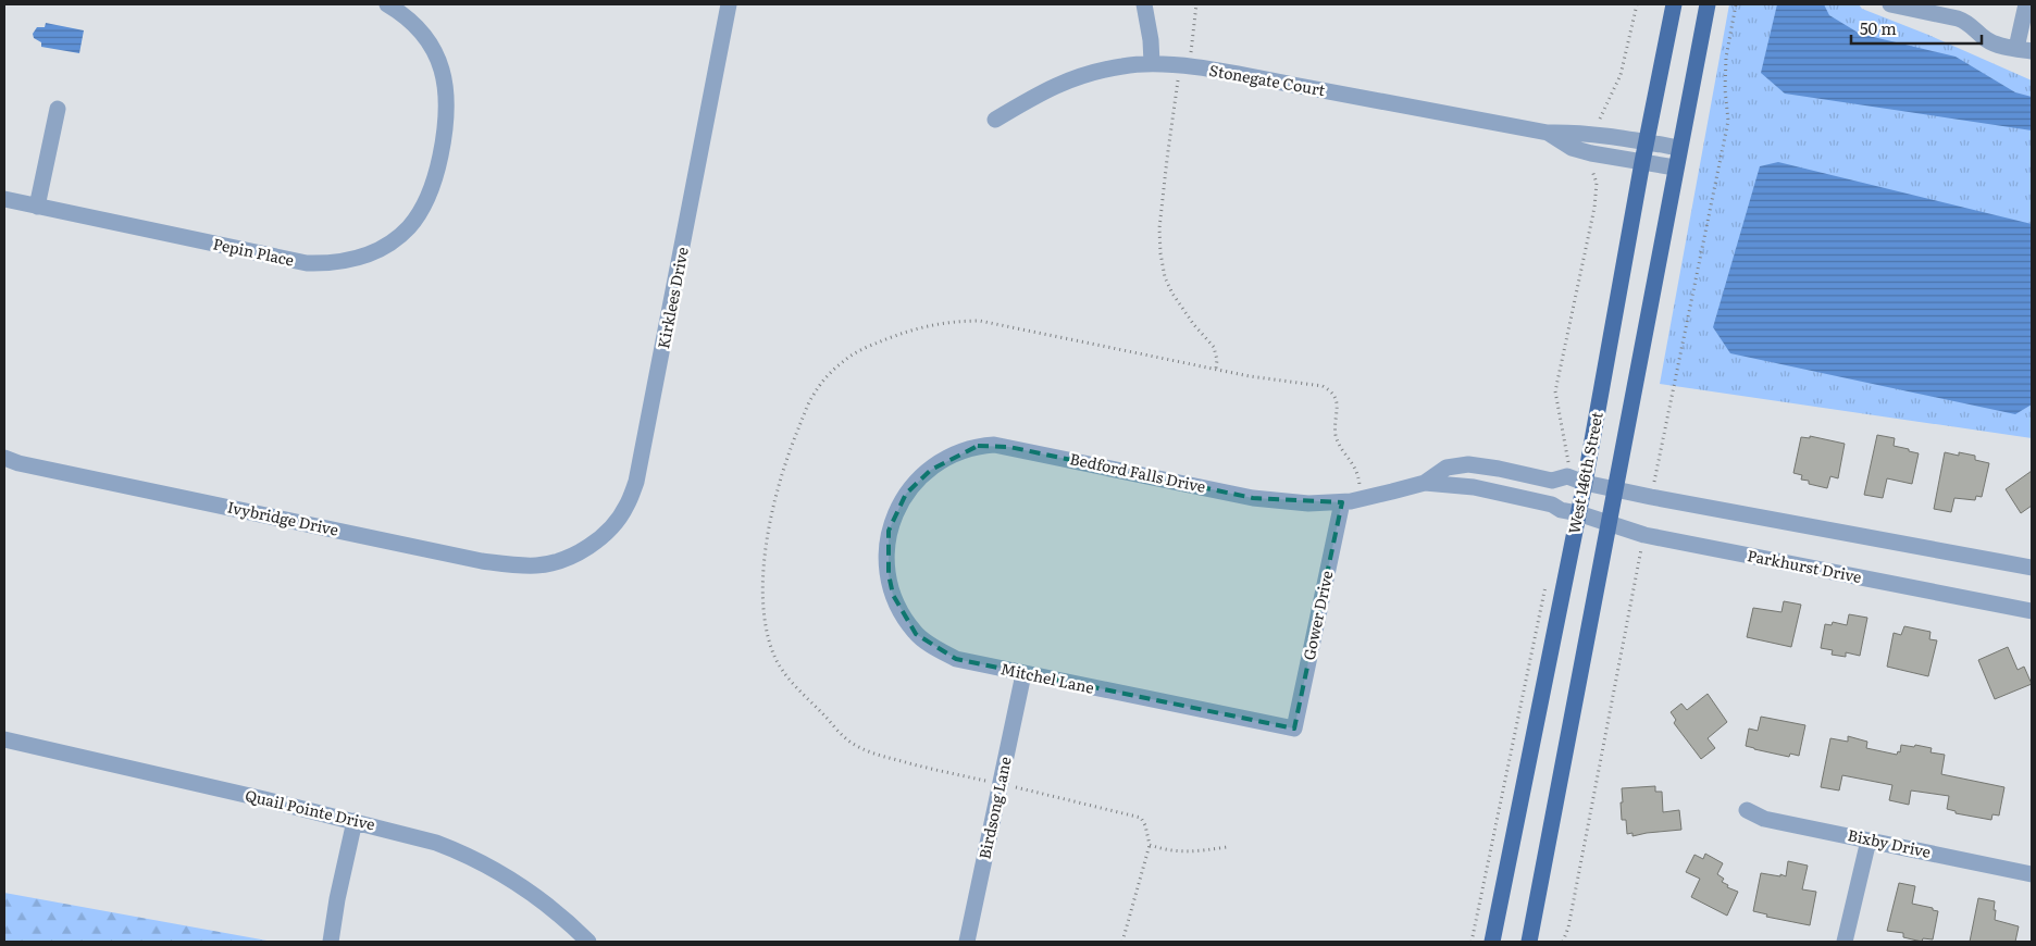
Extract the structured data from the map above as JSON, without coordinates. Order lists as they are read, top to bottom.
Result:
{
  "streets": {
    "main road": ["West 146th Street"],
    "street": [
      "Stonegate Court",
      "Pepin Place",
      "Kirklees Drive",
      "Bedford Falls Drive",
      "Ivybridge Drive",
      "Parkhurst Drive",
      "Gower Drive",
      "Mitchel Lane",
      "Birdsong Lane",
      "Quail Pointe Drive",
      "Bixby Drive"
    ]
  },
  "crossings": [
    ["Stonegate Court", "West 146th Street"],
    ["Kirklees Drive", "Ivybridge Drive"],
    ["Bedford Falls Drive", "West 146th Street"],
    ["Bedford Falls Drive", "Parkhurst Drive"],
    ["Bedford Falls Drive", "Gower Drive"],
    ["Bedford Falls Drive", "Mitchel Lane"],
    ["West 146th Street", "Parkhurst Drive"],
    ["Gower Drive", "Mitchel Lane"],
    ["Mitchel Lane", "Birdsong Lane"]
  ],
  "scale_bar": "50 m"
}
